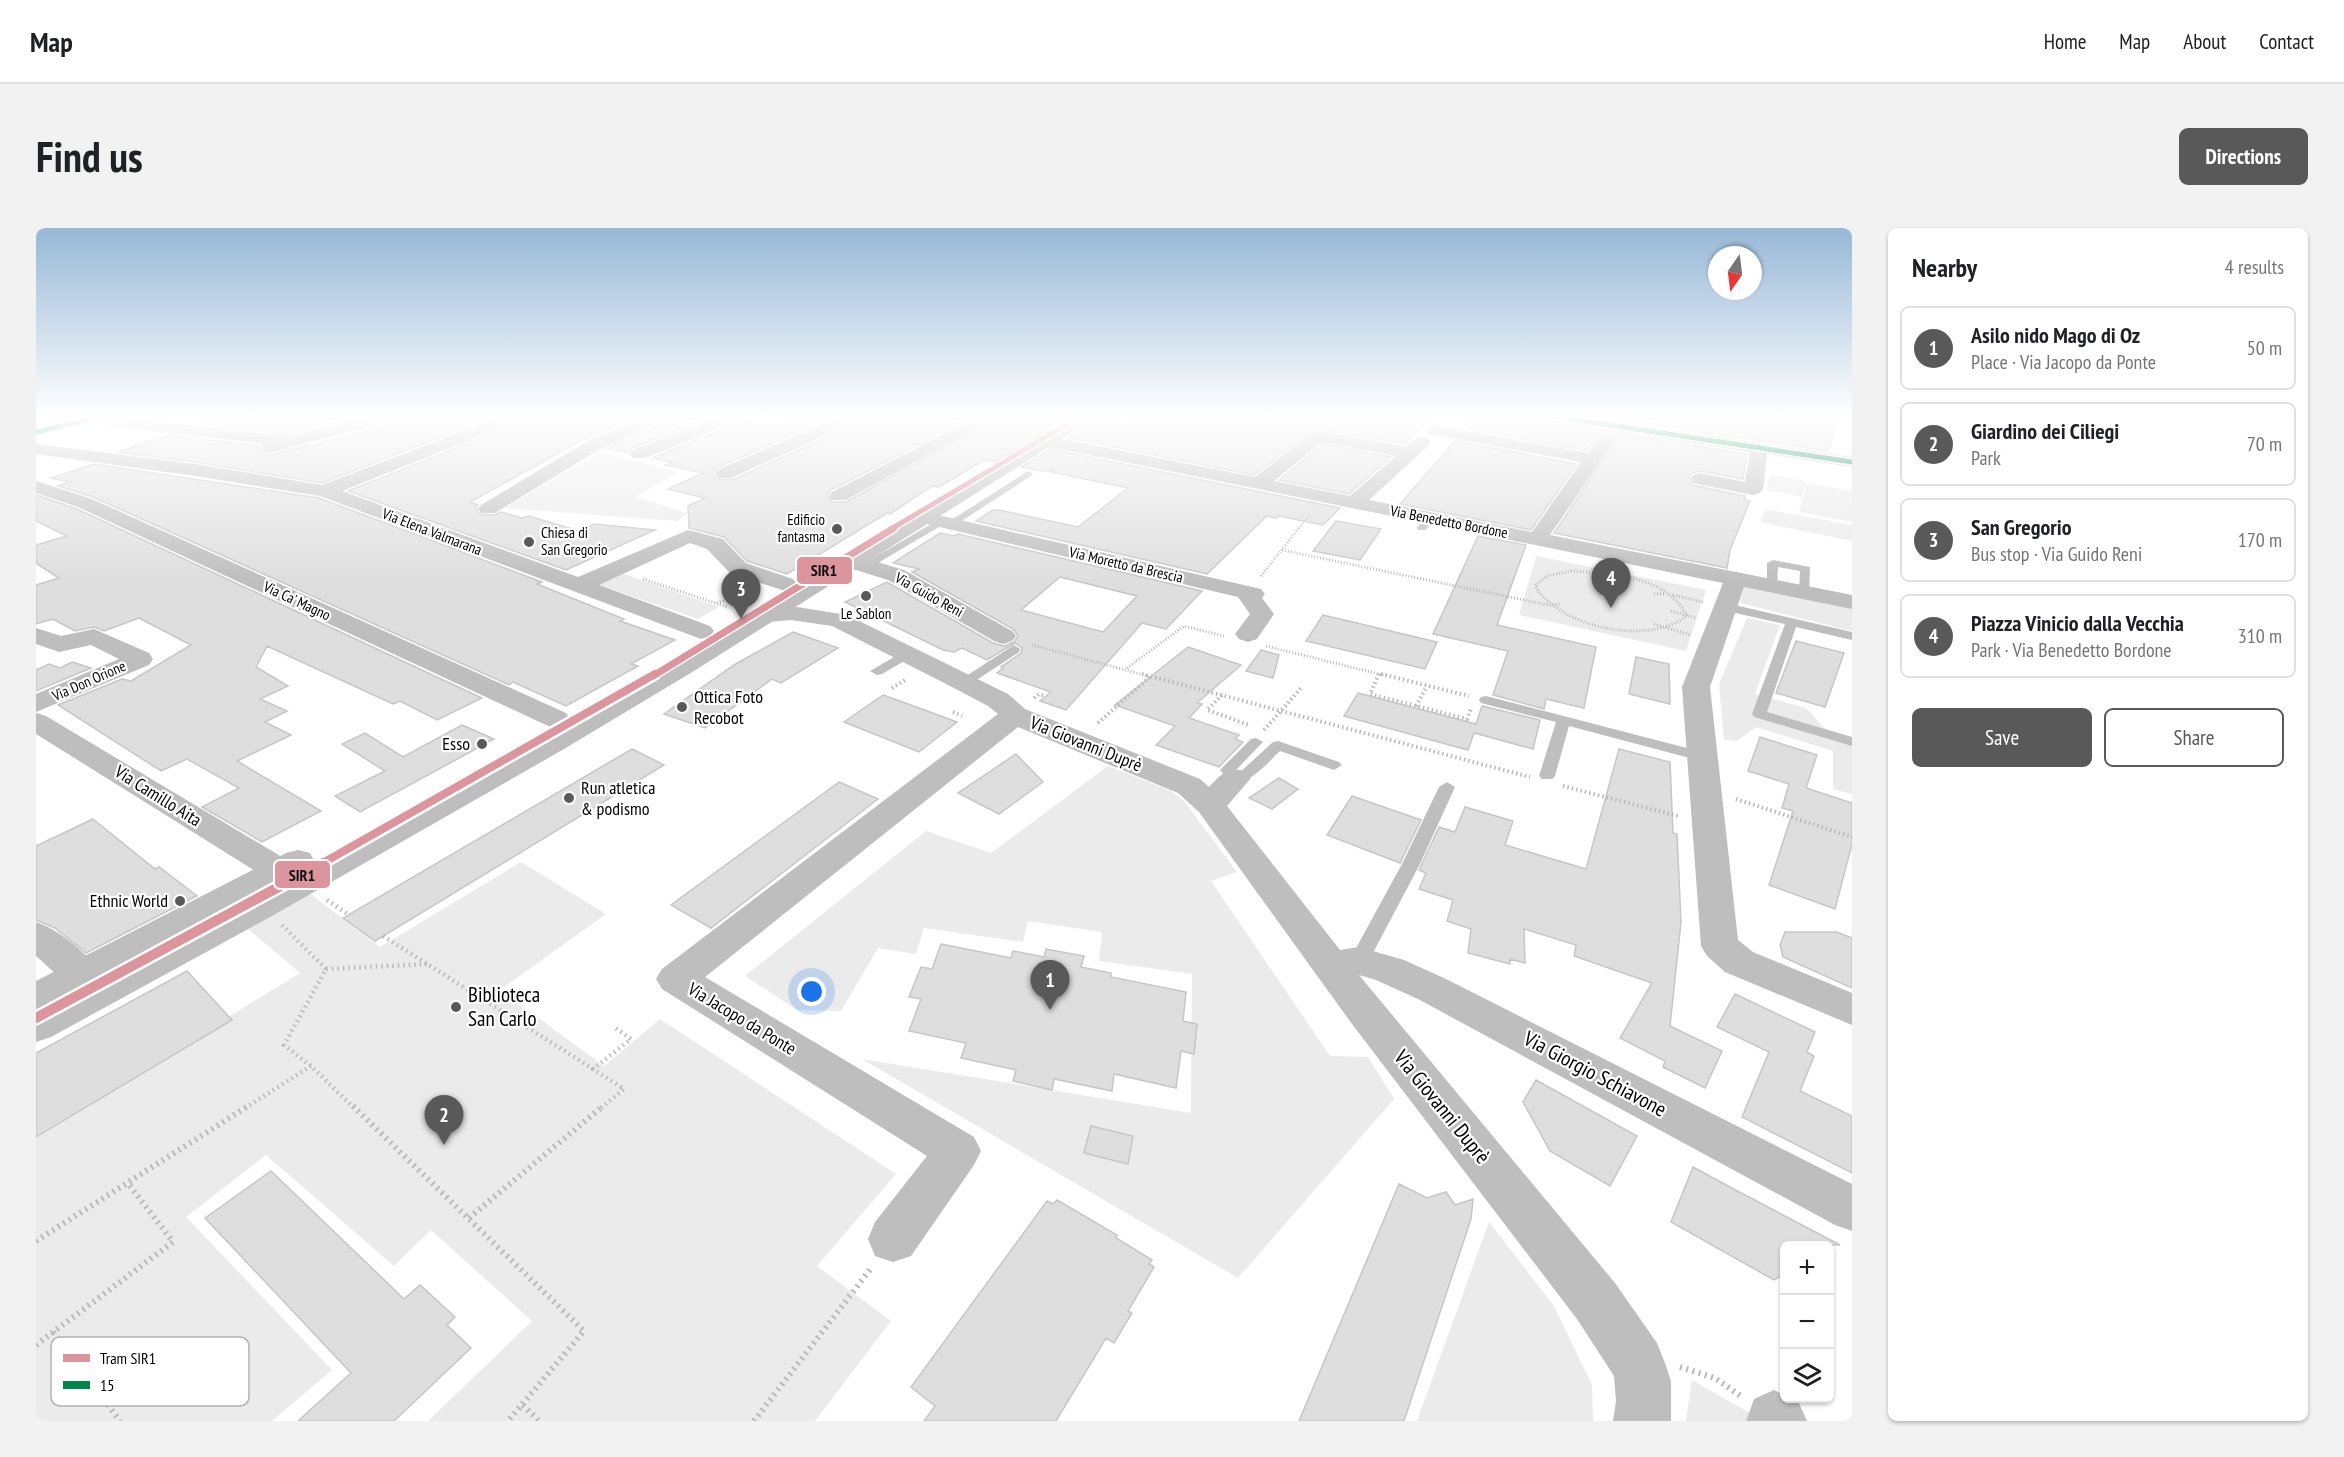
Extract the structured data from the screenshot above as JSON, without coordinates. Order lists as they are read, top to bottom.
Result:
{
  "streets": {
    "street": [
      "Via Benedetto Bordone",
      "Via Elena Valmarana",
      "Via Moretto da Brescia",
      "Via Guido Reni",
      "Via Ca' Magno",
      "Via Don Orione",
      "Via Giovanni Duprè",
      "Via Camillo Aita",
      "Via Jacopo da Ponte",
      "Via Giorgio Schiavone"
    ]
  },
  "crossings": [
    ["Via Giovanni Duprè", "Via Jacopo da Ponte"],
    ["Via Giovanni Duprè", "Via Giorgio Schiavone"]
  ],
  "places": [
    "Edificio fantasma",
    "Chiesa di San Gregorio",
    "Le Sablon",
    "Ottica Foto Recobot",
    "Esso",
    "Run atletica & podismo",
    "Ethnic World",
    "Biblioteca San Carlo"
  ],
  "lines": ["tram line SIR1"],
  "legend": ["Tram SIR1", "15"],
  "north": "bottom",
  "page": {
    "header": "Map",
    "nav": [
      "Home",
      "Map",
      "About",
      "Contact"
    ],
    "buttons": [
      "Directions",
      ["Save", "Share"]
    ],
    "title": "Find us",
    "heading": ["Nearby", "4 results"],
    "list": [
      {
        "mark": "1",
        "name": "Asilo nido Mago di Oz",
        "note": "Place · Via Jacopo da Ponte",
        "value": "50 m"
      },
      {
        "mark": "2",
        "name": "Giardino dei Ciliegi",
        "note": "Park",
        "value": "70 m"
      },
      {
        "mark": "3",
        "name": "San Gregorio",
        "note": "Bus stop · Via Guido Reni",
        "value": "170 m"
      },
      {
        "mark": "4",
        "name": "Piazza Vinicio dalla Vecchia",
        "note": "Park · Via Benedetto Bordone",
        "value": "310 m"
      }
    ],
    "pins": [
      "4",
      "3",
      "1",
      "2"
    ],
    "map_buttons": ["+", "−"]
  }
}
